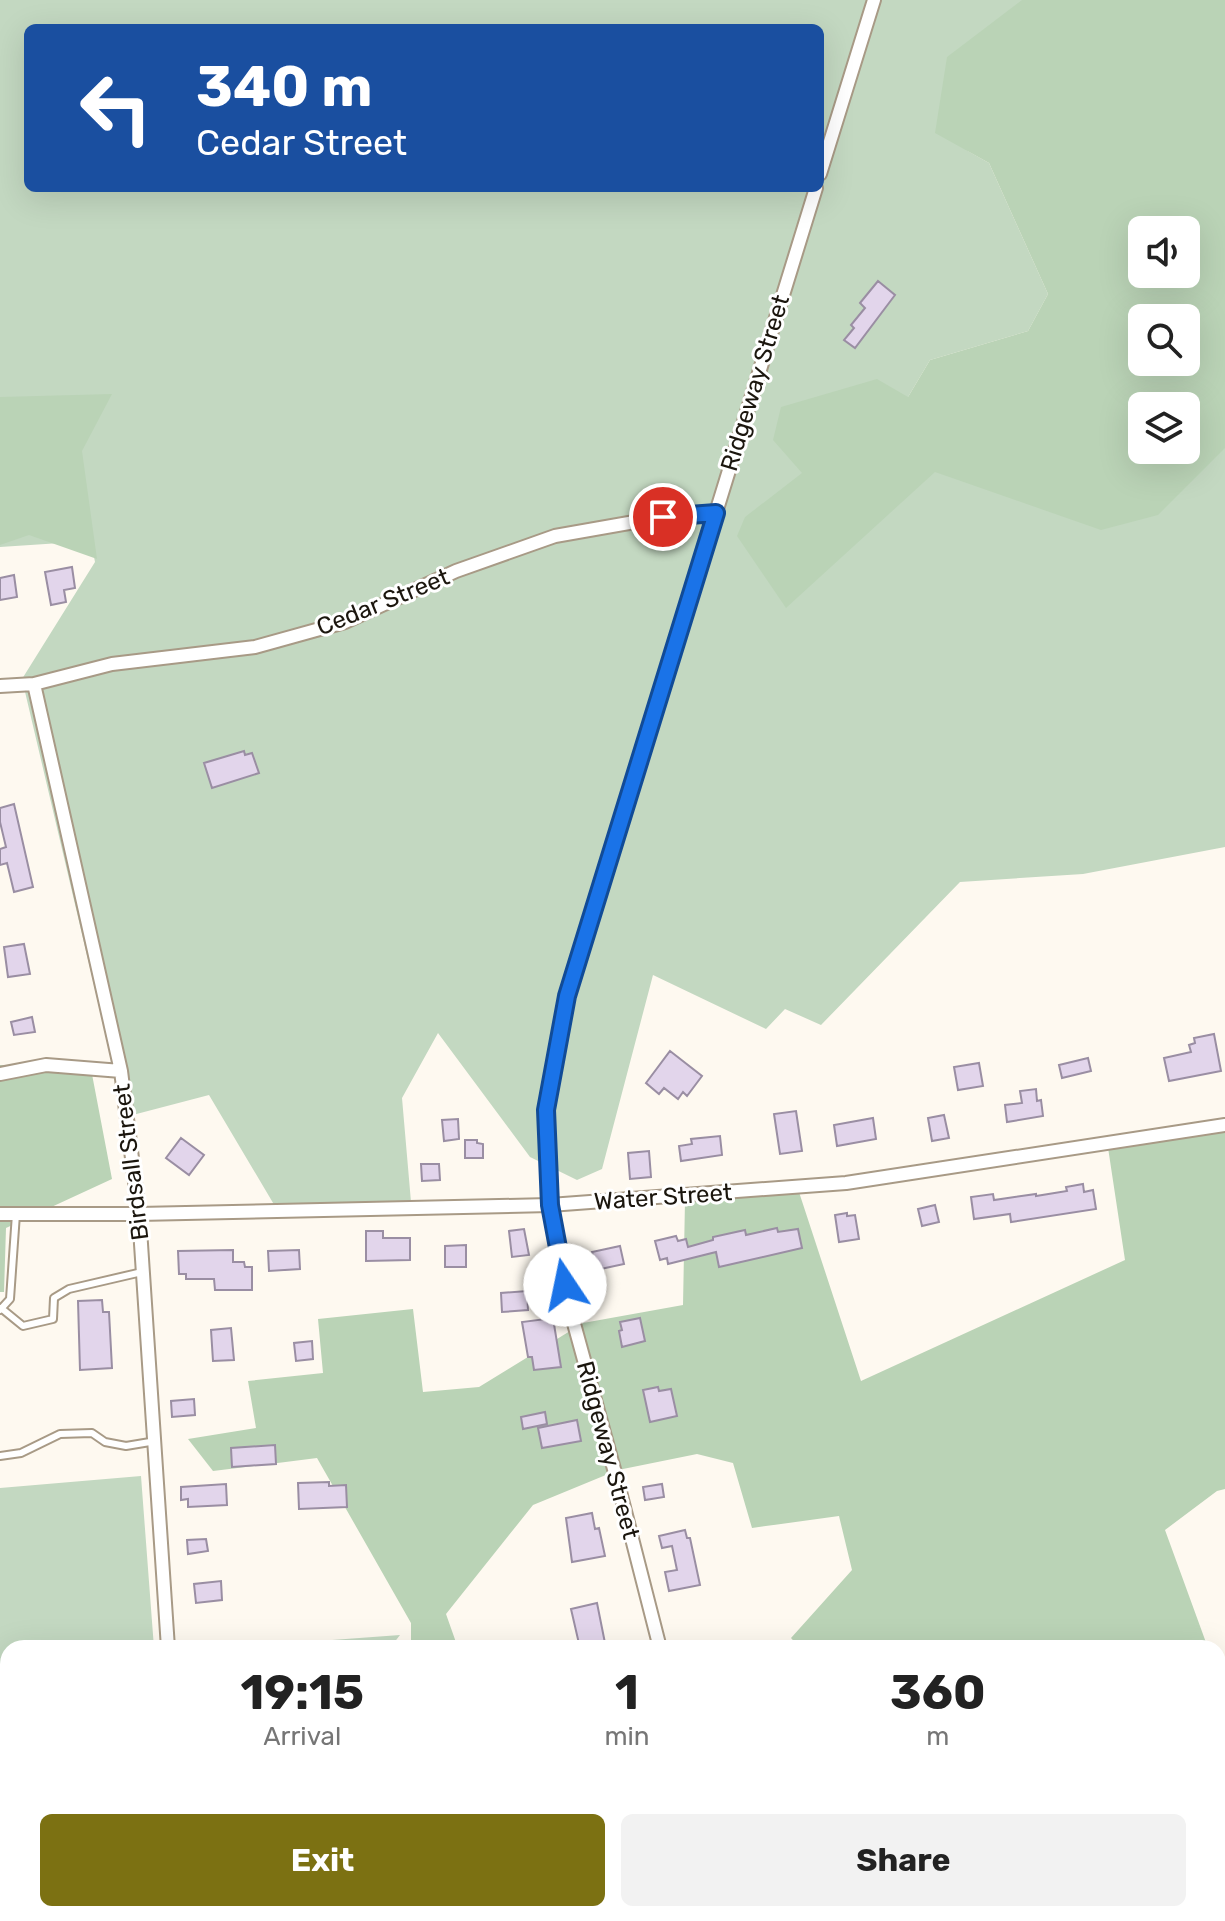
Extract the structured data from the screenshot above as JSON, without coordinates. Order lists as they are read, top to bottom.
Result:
{
  "streets": {
    "street": [
      "Ridgeway Street",
      "Cedar Street",
      "Birdsall Street",
      "Water Street"
    ]
  },
  "crossings": [
    ["Ridgeway Street", "Cedar Street"],
    ["Ridgeway Street", "Water Street"],
    ["Cedar Street", "Birdsall Street"],
    ["Birdsall Street", "Water Street"]
  ],
  "page": {
    "turn": ["340 m", "Cedar Street"],
    "eta": [
      "19:15",
      "Arrival",
      "1",
      "min",
      "360",
      "m"
    ],
    "buttons": ["Exit", "Share"]
  }
}
